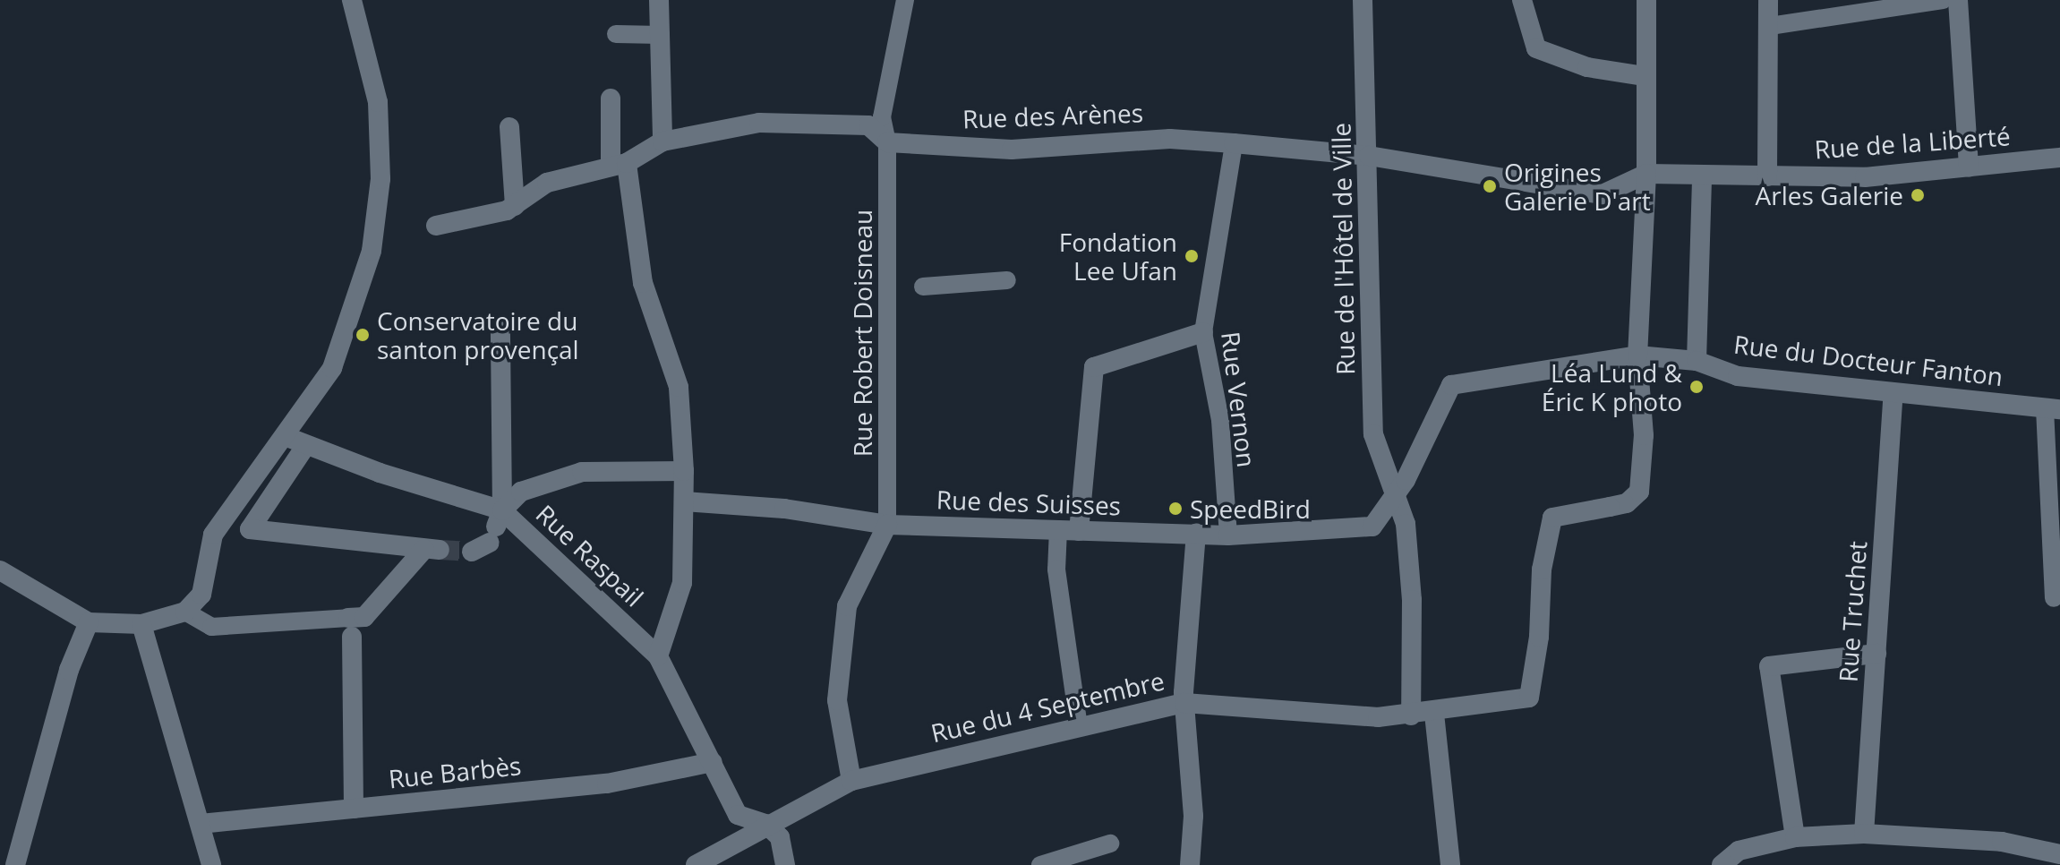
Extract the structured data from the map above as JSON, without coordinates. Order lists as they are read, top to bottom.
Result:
{
  "streets": {
    "street": [
      "Rue des Arènes",
      "Rue de la Liberté",
      "Rue de l'Hôtel de Ville",
      "Rue du Docteur Fanton",
      "Rue des Suisses",
      "Rue Raspail",
      "Rue Truchet",
      "Rue du 4 Septembre",
      "Rue Barbès"
    ],
    "lane": ["Rue Robert Doisneau", "Rue Vernon"]
  },
  "crossings": [
    ["Rue des Arènes", "Rue de la Liberté"],
    ["Rue des Arènes", "Rue de l'Hôtel de Ville"],
    ["Rue des Arènes", "Rue Robert Doisneau"],
    ["Rue des Arènes", "Rue Vernon"],
    ["Rue de l'Hôtel de Ville", "Rue du Docteur Fanton"],
    ["Rue de l'Hôtel de Ville", "Rue du 4 Septembre"],
    ["Rue Robert Doisneau", "Rue des Suisses"],
    ["Rue du Docteur Fanton", "Rue des Suisses"],
    ["Rue du Docteur Fanton", "Rue Truchet"],
    ["Rue du Docteur Fanton", "Rue du 4 Septembre"],
    ["Rue Vernon", "Rue des Suisses"],
    ["Rue Raspail", "Rue du 4 Septembre"],
    ["Rue Raspail", "Rue Barbès"]
  ],
  "places": [
    "Origines Galerie D'art",
    "Arles Galerie",
    "Fondation Lee Ufan",
    "Conservatoire du santon provençal",
    "Léa Lund & Éric K photo",
    "SpeedBird"
  ]
}
